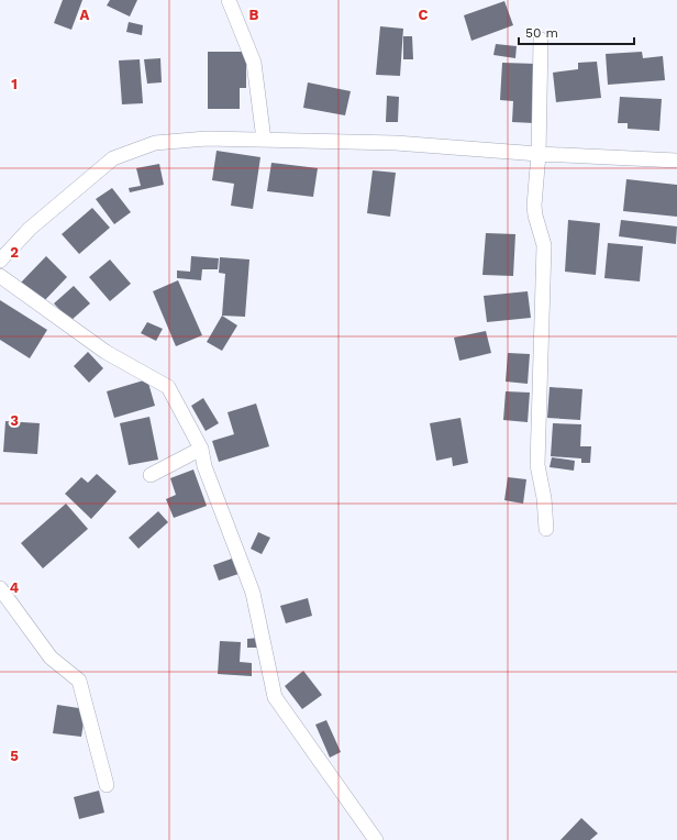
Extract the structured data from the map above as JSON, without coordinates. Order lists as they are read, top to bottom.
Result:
{
  "scale_bar": "50 m",
  "grid": {
    "columns": ["A", "B", "C"],
    "rows": [
      "1",
      "2",
      "3",
      "4",
      "5"
    ]
  }
}
